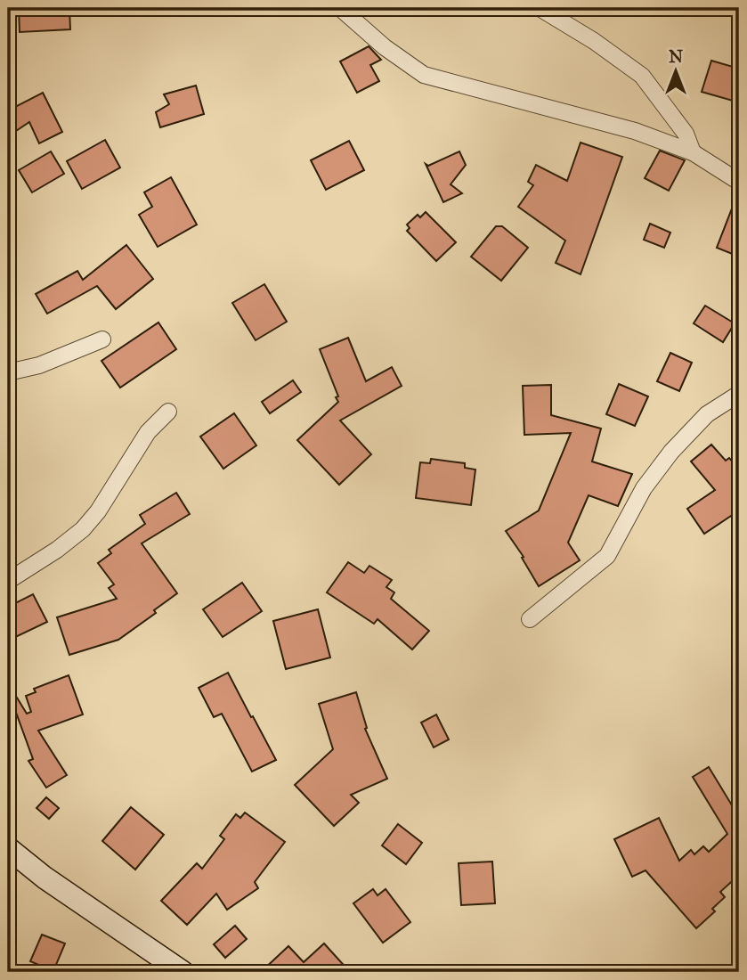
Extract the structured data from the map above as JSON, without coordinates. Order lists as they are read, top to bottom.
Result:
{
  "north": "top"
}
